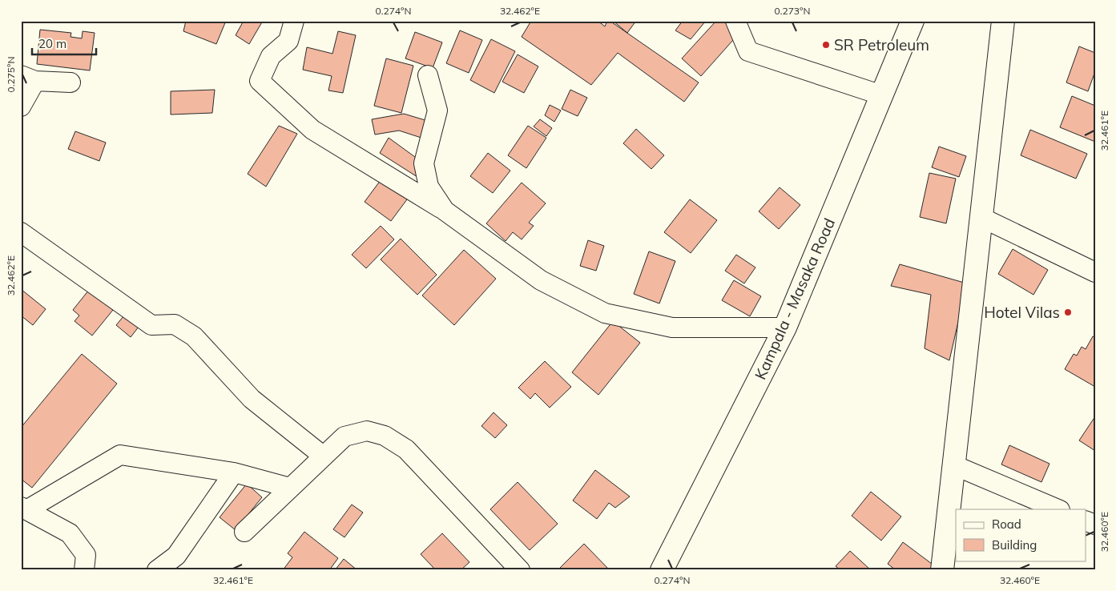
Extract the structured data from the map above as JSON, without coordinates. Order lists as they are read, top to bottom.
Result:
{
  "streets": {
    "main road": ["Kampala - Masaka Road"]
  },
  "places": ["SR Petroleum", "Hotel Vilas"],
  "legend": ["Road", "Building"],
  "scale_bar": "20 m",
  "coordinates": [
    "0.274°N",
    "32.462°E",
    "0.273°N",
    "0.275°N",
    "32.461°E",
    "32.460°E"
  ]
}
